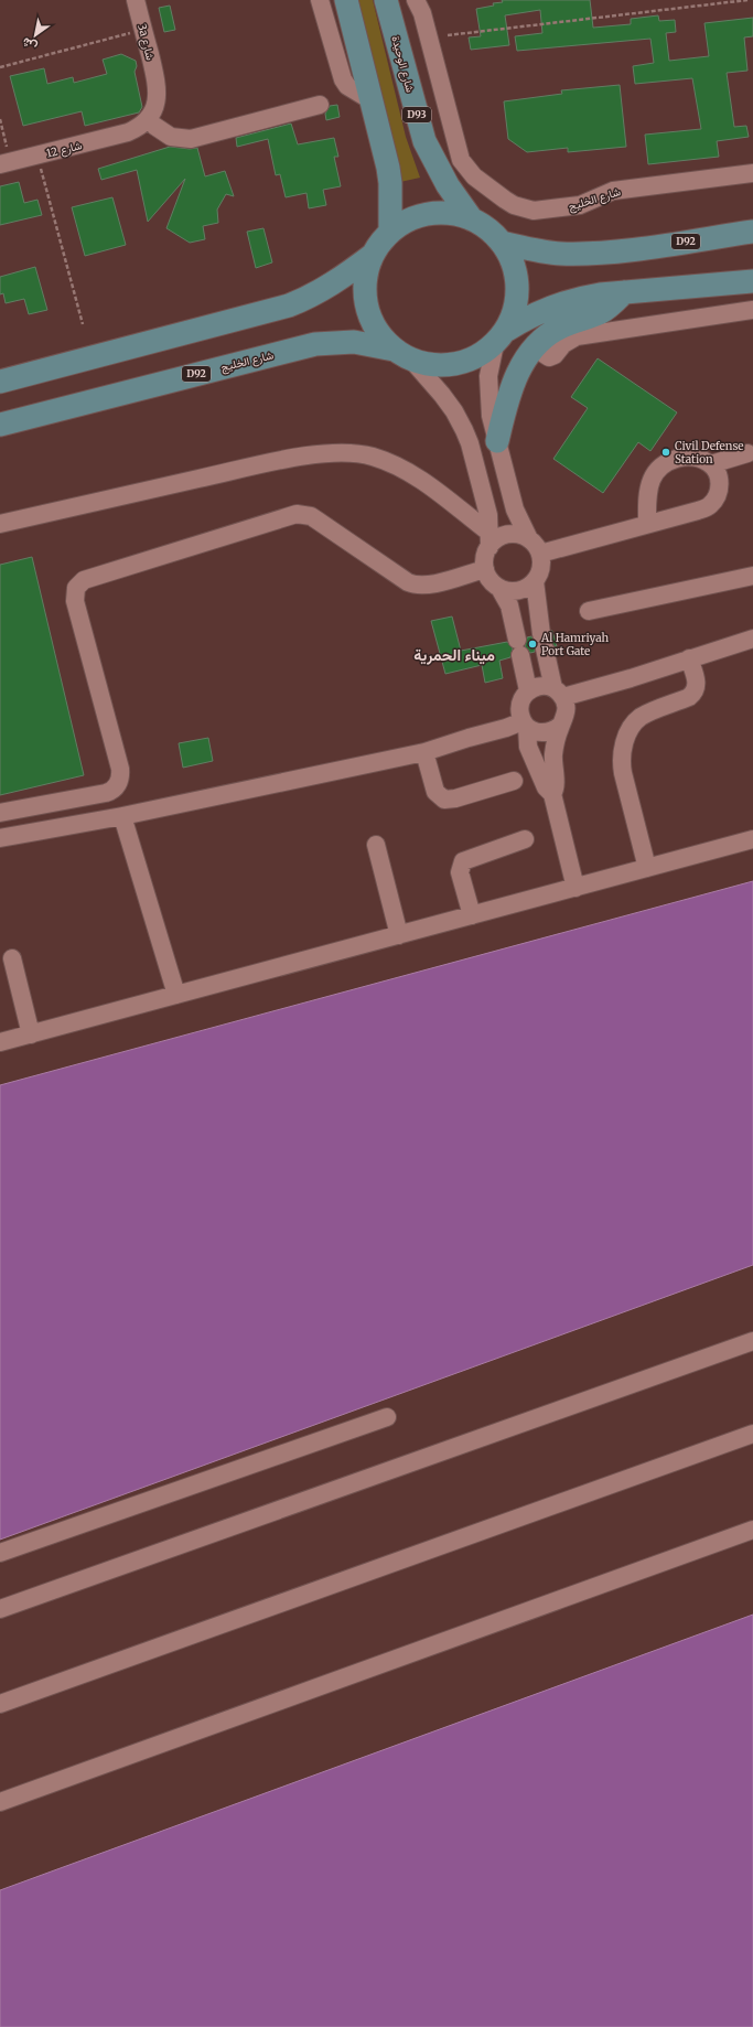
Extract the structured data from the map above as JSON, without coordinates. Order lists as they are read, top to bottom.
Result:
{
  "streets": {
    "main road": [
      "شارع الوحيدة",
      "D93",
      "شارع الخليج",
      "D92"
    ],
    "street": ["3a شارع", "شارع 12"]
  },
  "crossings": [
    ["3a شارع", "شارع 12"],
    ["شارع الوحيدة", "شارع الخليج"],
    ["شارع الوحيدة", "D92"],
    ["شارع الخليج", "D92"]
  ],
  "districts": ["ميناء الحمرية"],
  "places": ["Civil Defense Station", "Al Hamriyah Port Gate"],
  "north": "bottom left"
}
